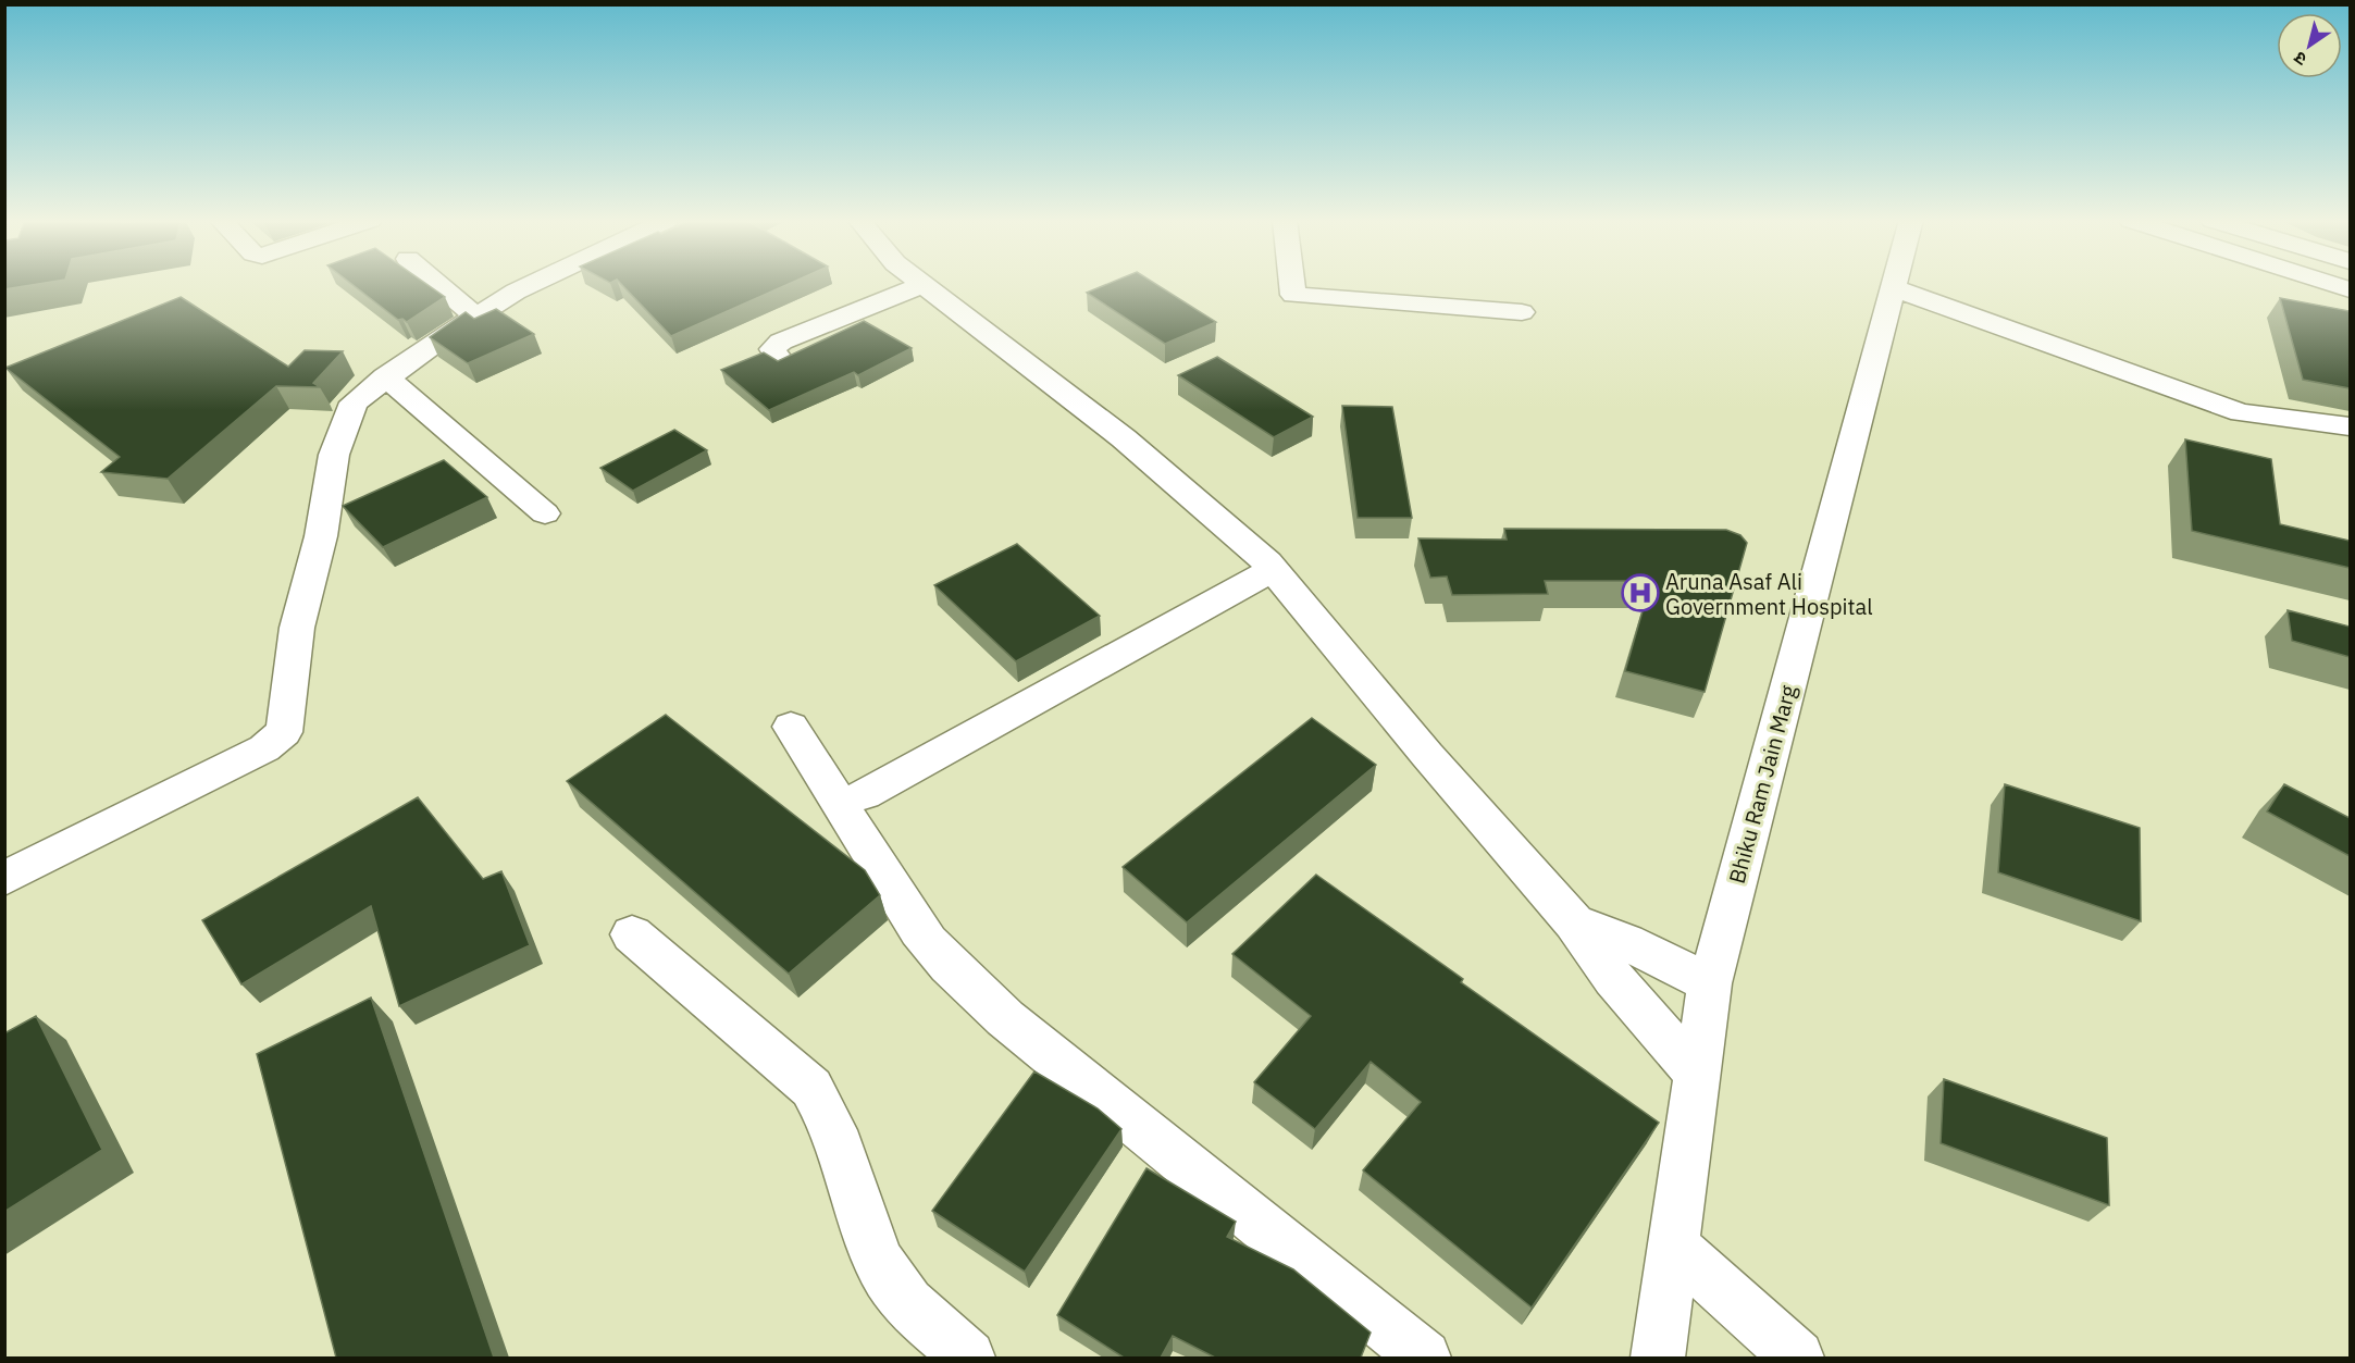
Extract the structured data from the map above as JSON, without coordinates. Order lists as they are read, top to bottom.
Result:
{
  "streets": {
    "street": ["Bhiku Ram Jain Marg"]
  },
  "places": {
    "hospital": ["Aruna Asaf Ali Government Hospital"]
  },
  "north": "bottom left"
}
